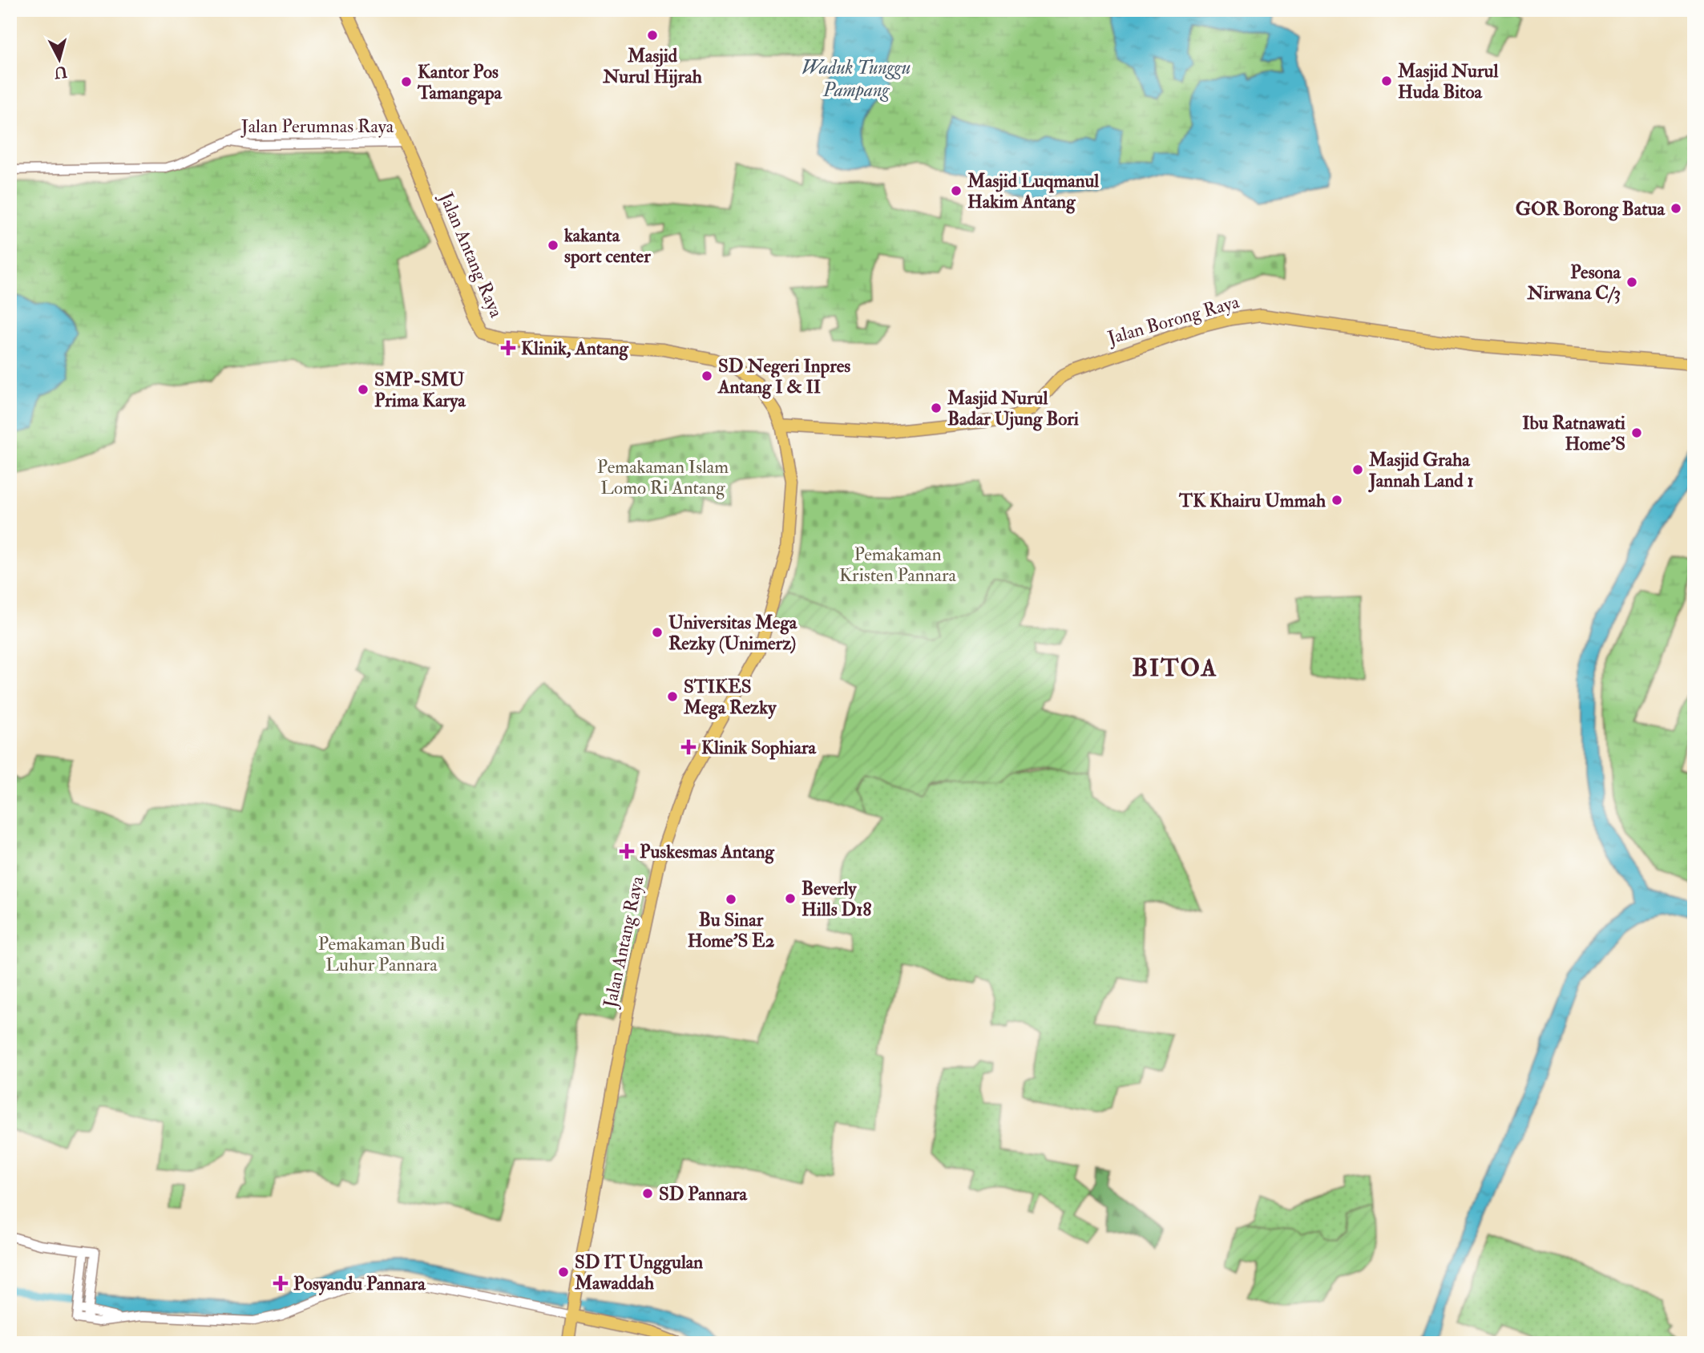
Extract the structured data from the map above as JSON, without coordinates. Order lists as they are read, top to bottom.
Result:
{
  "streets": {
    "main road": ["Jalan Antang Raya", "Jalan Borong Raya"],
    "street": ["Jalan Perumnas Raya"]
  },
  "crossings": [
    ["Jalan Perumnas Raya", "Jalan Antang Raya"],
    ["Jalan Antang Raya", "Jalan Borong Raya"]
  ],
  "districts": ["BITOA"],
  "water": ["Waduk Tunggu Pampang"],
  "parks": ["Pemakaman Islam Lomo Ri Antang", "Pemakaman Kristen Pannara", "Pemakaman Budi Luhur Pannara"],
  "places": {
    "other": [
      "Masjid Nurul Hijrah",
      "Masjid Nurul Huda Bitoa",
      "Kantor Pos Tamangapa",
      "Masjid Luqmanul Hakim Antang",
      "GOR Borong Batua",
      "kakanta sport center",
      "Pesona Nirwana C/3",
      "SD Negeri Inpres Antang I & II",
      "SMP-SMU Prima Karya",
      "Masjid Nurul Badar Ujung Bori",
      "Ibu Ratnawati Home'S",
      "Masjid Graha Jannah Land 1",
      "TK Khairu Ummah",
      "Universitas Mega Rezky (Unimerz)",
      "STIKES Mega Rezky",
      "Beverly Hills D18",
      "Bu Sinar Home'S E2",
      "SD Pannara",
      "SD IT Unggulan Mawaddah"
    ],
    "health": [
      "Klinik, Antang",
      "Klinik Sophiara",
      "Puskesmas Antang",
      "Posyandu Pannara"
    ]
  },
  "north": "bottom"
}
